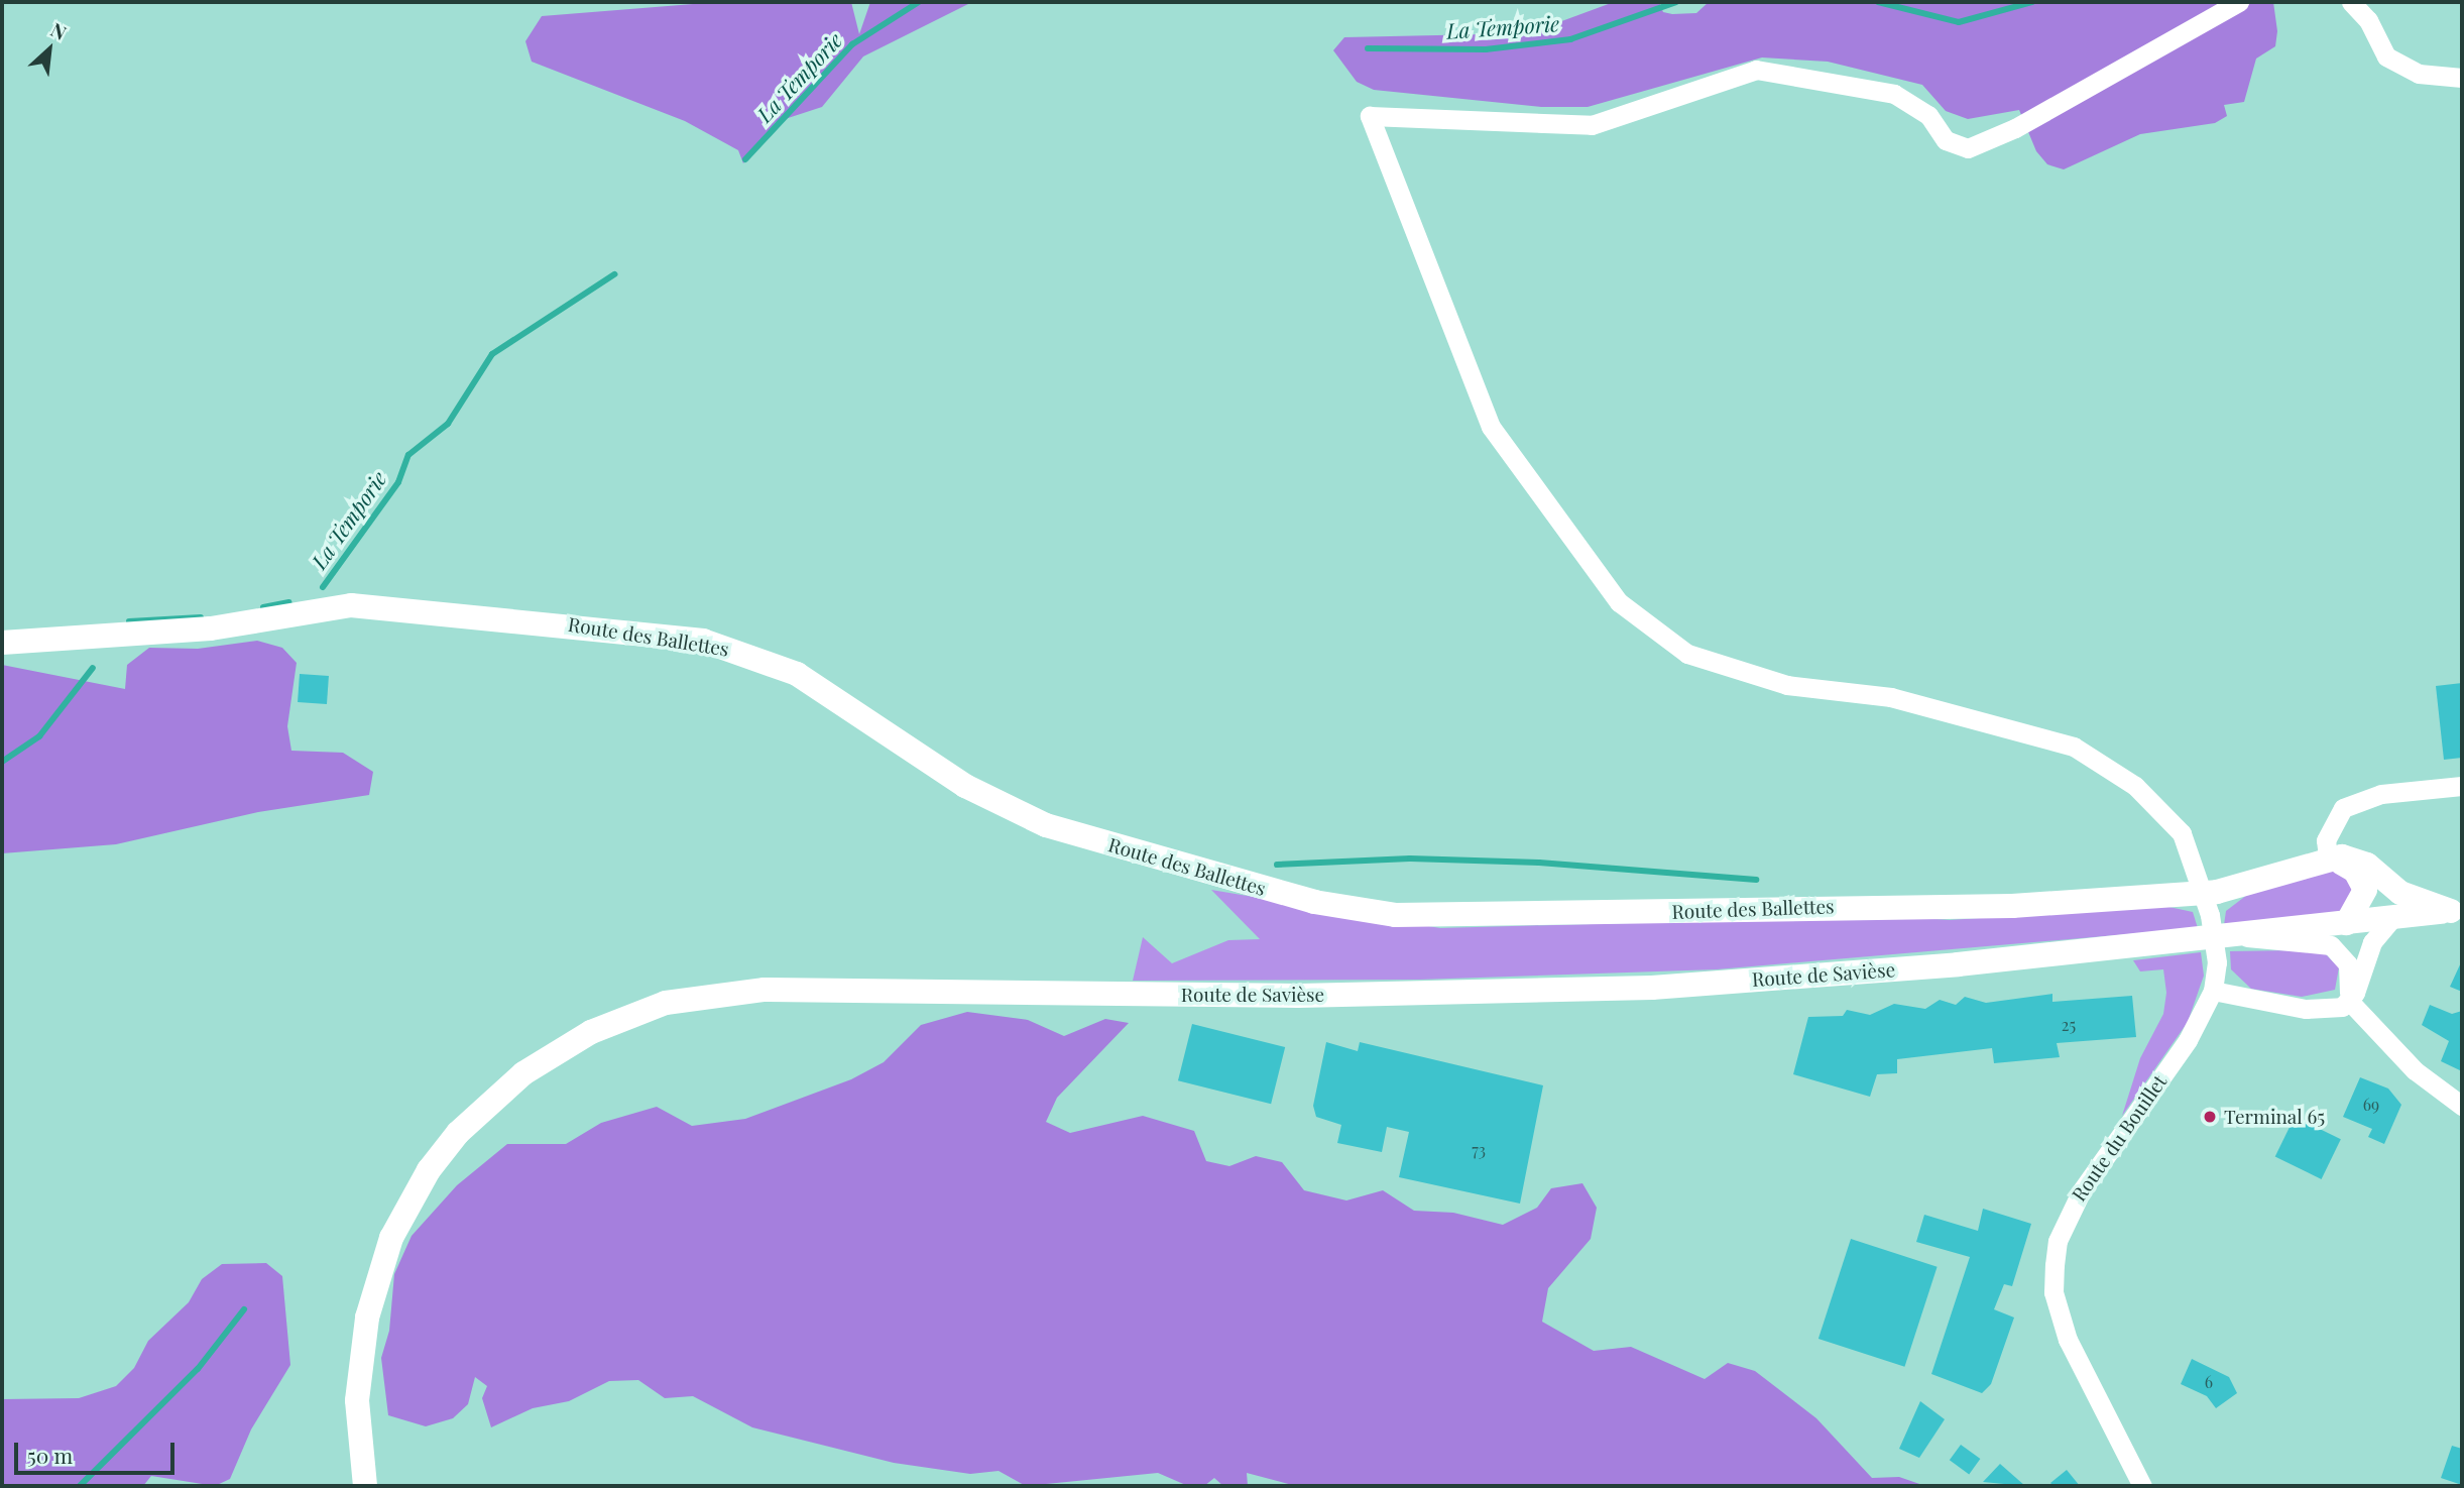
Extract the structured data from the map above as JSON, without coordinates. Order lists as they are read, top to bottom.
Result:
{
  "streets": {
    "street": ["Route des Ballettes", "Route de Savièse", "Route du Bouillet"]
  },
  "crossings": [
    ["Route des Ballettes", "Route du Bouillet"]
  ],
  "water": ["La Temporie"],
  "places": ["Terminal 65"],
  "house_numbers": [
    "25",
    "69",
    "73",
    "6"
  ],
  "scale_bar": "50 m",
  "north": "top right"
}
